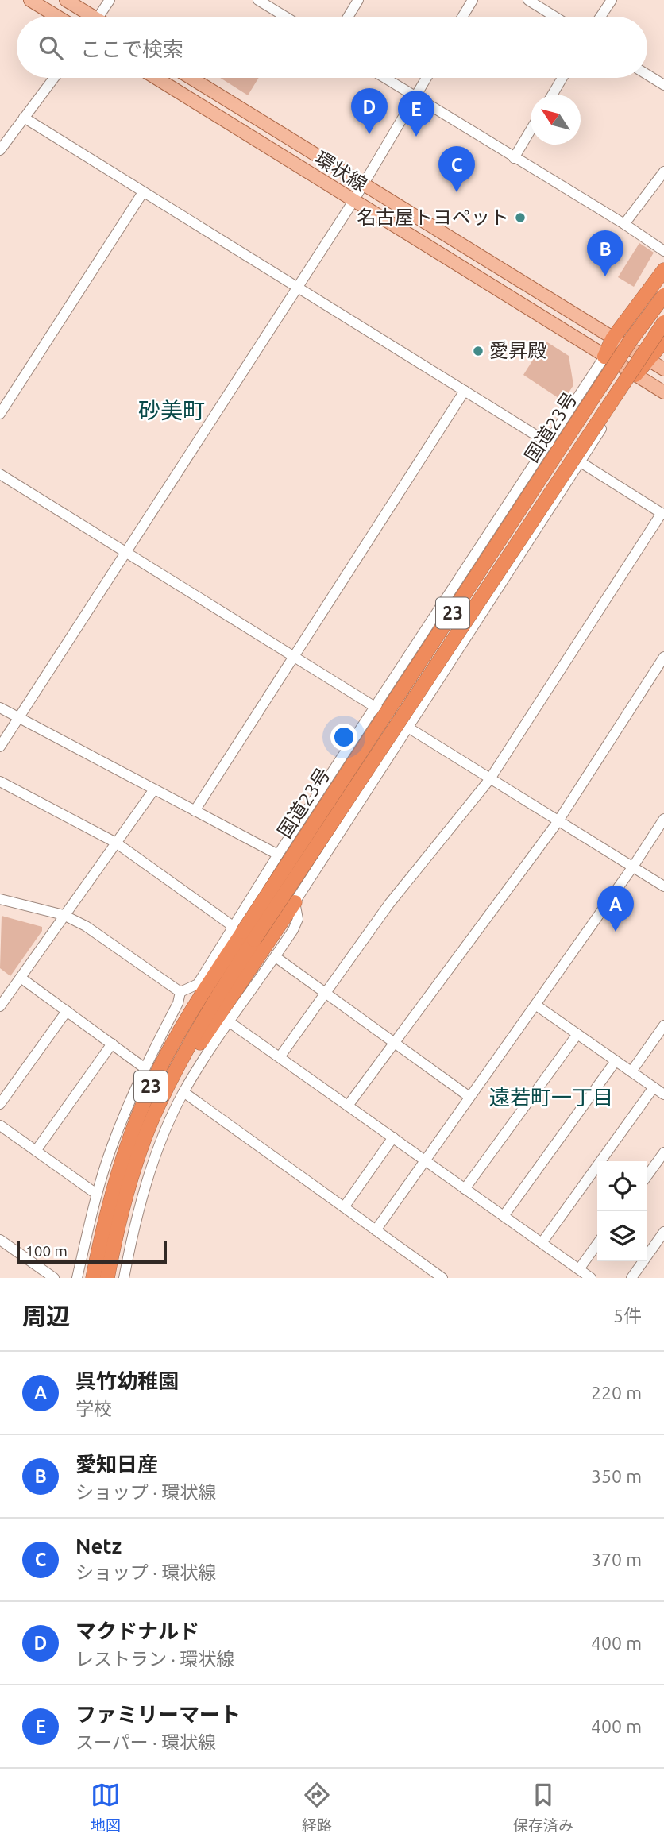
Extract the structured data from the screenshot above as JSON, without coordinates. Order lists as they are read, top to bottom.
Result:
{
  "streets": {
    "highway": ["国道23号", "23"],
    "main road": ["環状線"]
  },
  "districts": ["砂美町", "遠若町一丁目"],
  "places": ["名古屋トヨペット", "愛昇殿"],
  "scale_bar": "100 m",
  "north": "top left",
  "page": {
    "search": "ここで検索",
    "pins": [
      "D",
      "E",
      "C",
      "B",
      "A"
    ],
    "scale": "100 m",
    "heading": ["周辺", "5件"],
    "list": [
      {
        "mark": "A",
        "name": "呉竹幼稚園",
        "note": "学校",
        "value": "220 m"
      },
      {
        "mark": "B",
        "name": "愛知日産",
        "note": "ショップ · 環状線",
        "value": "350 m"
      },
      {
        "mark": "C",
        "name": "Netz",
        "note": "ショップ · 環状線",
        "value": "370 m"
      },
      {
        "mark": "D",
        "name": "マクドナルド",
        "note": "レストラン · 環状線",
        "value": "400 m"
      },
      {
        "mark": "E",
        "name": "ファミリーマート",
        "note": "スーパー · 環状線",
        "value": "400 m"
      }
    ],
    "nav": ["地図", "経路", "保存済み"]
  }
}
